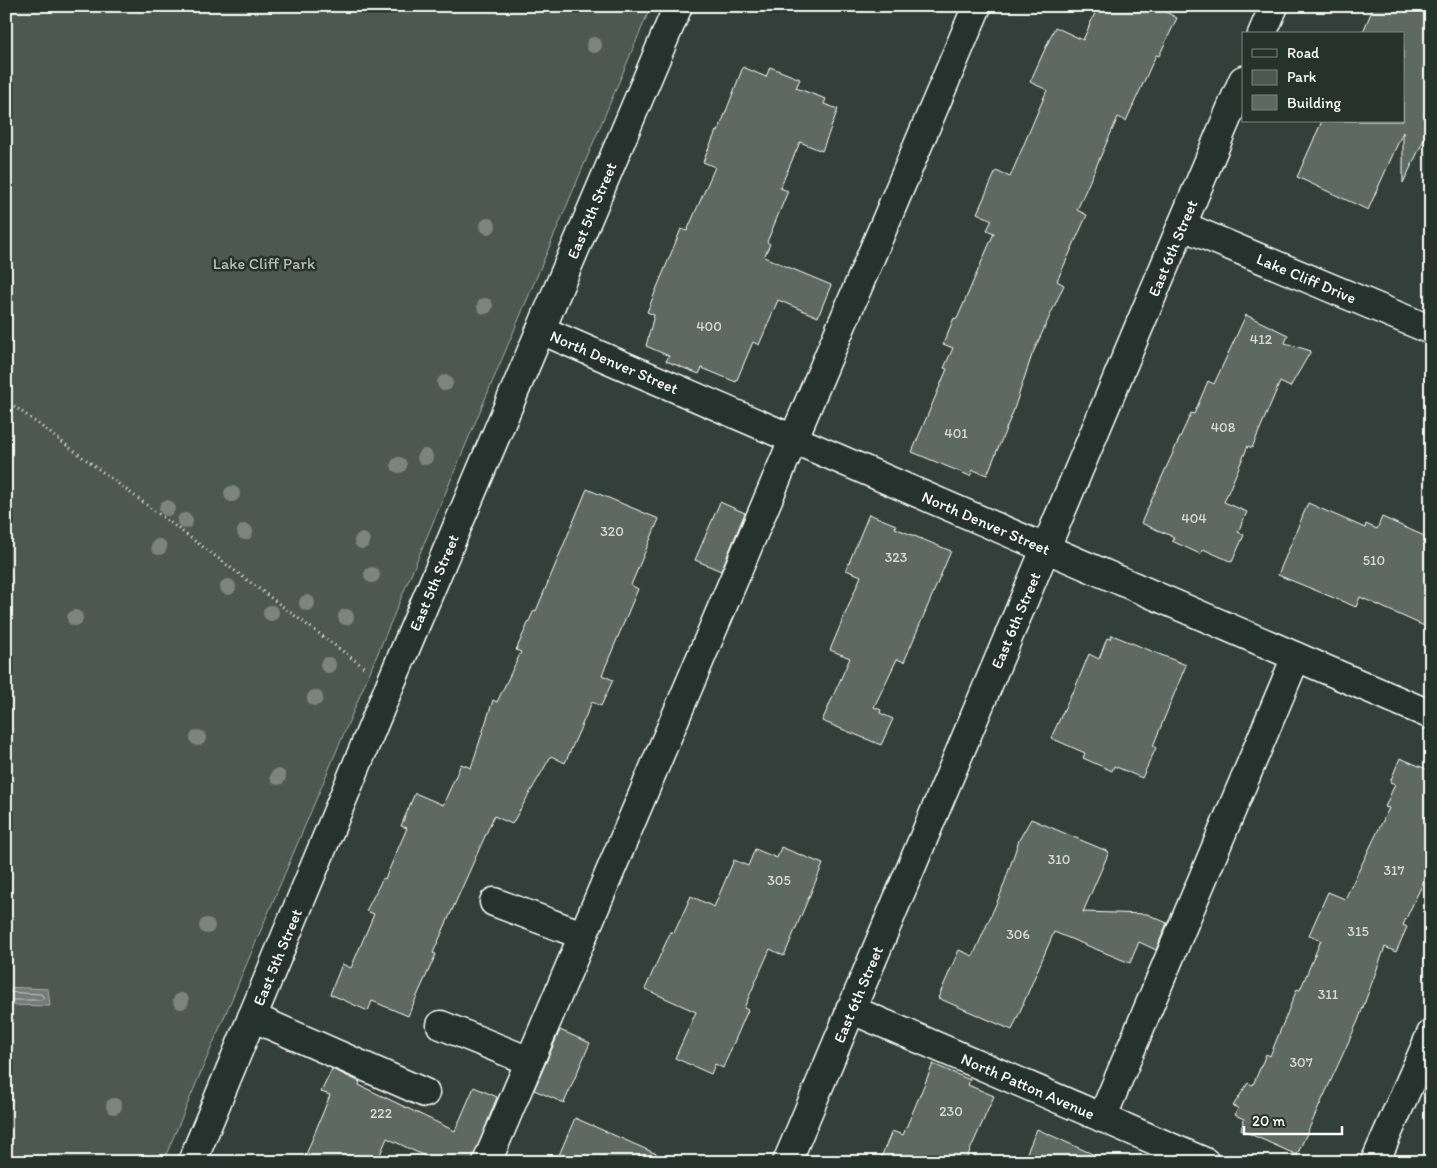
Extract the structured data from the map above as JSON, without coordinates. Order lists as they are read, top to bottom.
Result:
{
  "streets": {
    "street": [
      "East 5th Street",
      "East 6th Street",
      "Lake Cliff Drive",
      "North Denver Street",
      "North Patton Avenue"
    ]
  },
  "crossings": [
    ["East 5th Street", "North Denver Street"],
    ["East 6th Street", "Lake Cliff Drive"],
    ["East 6th Street", "North Denver Street"],
    ["East 6th Street", "North Patton Avenue"]
  ],
  "parks": ["Lake Cliff Park"],
  "house_numbers": [
    "400",
    "412",
    "408",
    "401",
    "404",
    "320",
    "323",
    "510",
    "310",
    "317",
    "305",
    "315",
    "306",
    "311",
    "307",
    "230",
    "222"
  ],
  "legend": ["Road", "Park", "Building"],
  "scale_bar": "20 m"
}
